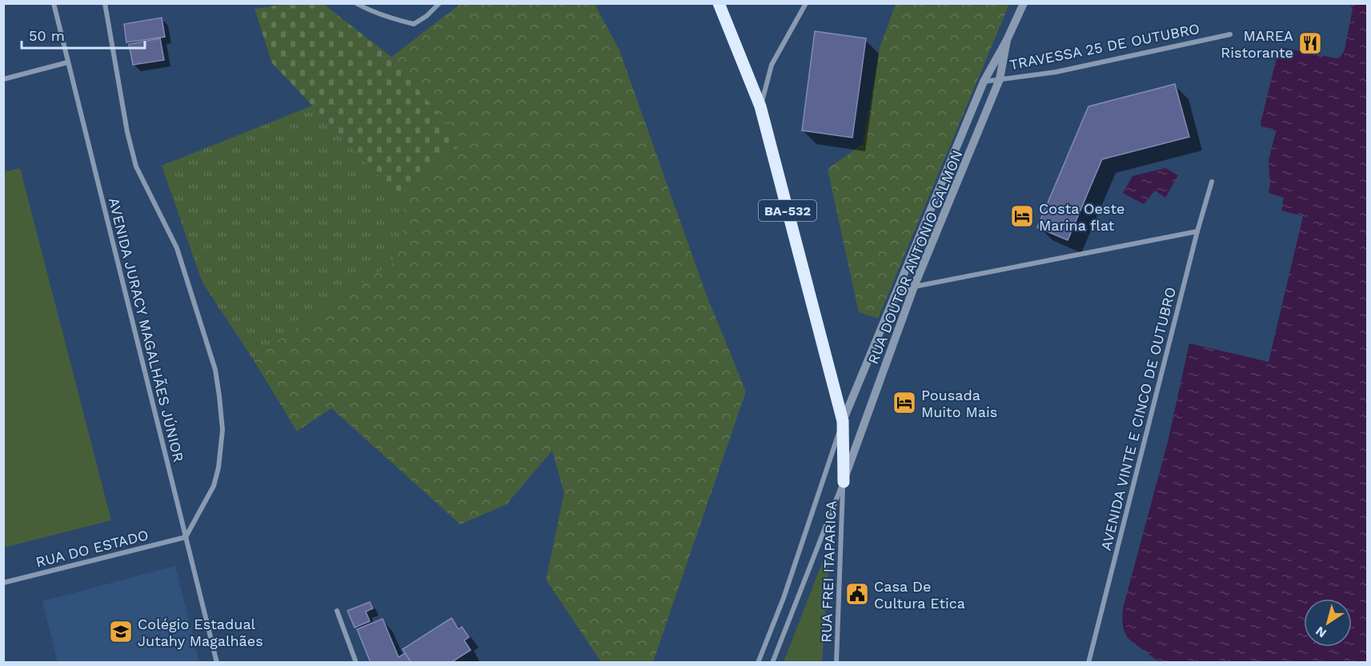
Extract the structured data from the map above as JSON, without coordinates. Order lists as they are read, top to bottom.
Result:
{
  "streets": {
    "main road": ["BA-532"],
    "street": [
      "TRAVESSA 25 DE OUTUBRO",
      "RUA DOUTOR ANTONIO CALMON",
      "AVENIDA JURACY MAGALHÃES JÚNIOR",
      "AVENIDA VINTE E CINCO DE OUTUBRO",
      "RUA DO ESTADO",
      "RUA FREI ITAPARICA"
    ]
  },
  "crossings": [
    ["TRAVESSA 25 DE OUTUBRO", "RUA DOUTOR ANTONIO CALMON"],
    ["BA-532", "RUA DOUTOR ANTONIO CALMON"],
    ["BA-532", "RUA FREI ITAPARICA"],
    ["RUA DOUTOR ANTONIO CALMON", "RUA FREI ITAPARICA"],
    ["AVENIDA JURACY MAGALHÃES JÚNIOR", "RUA DO ESTADO"]
  ],
  "places": {
    "restaurant": ["MAREA Ristorante"],
    "hotel": ["Costa Oeste Marina flat", "Pousada Muito Mais"],
    "public building": ["Casa De Cultura Etica"],
    "school or university": ["Colégio Estadual Jutahy Magalhães"]
  },
  "scale_bar": "50 m",
  "north": "bottom left"
}
